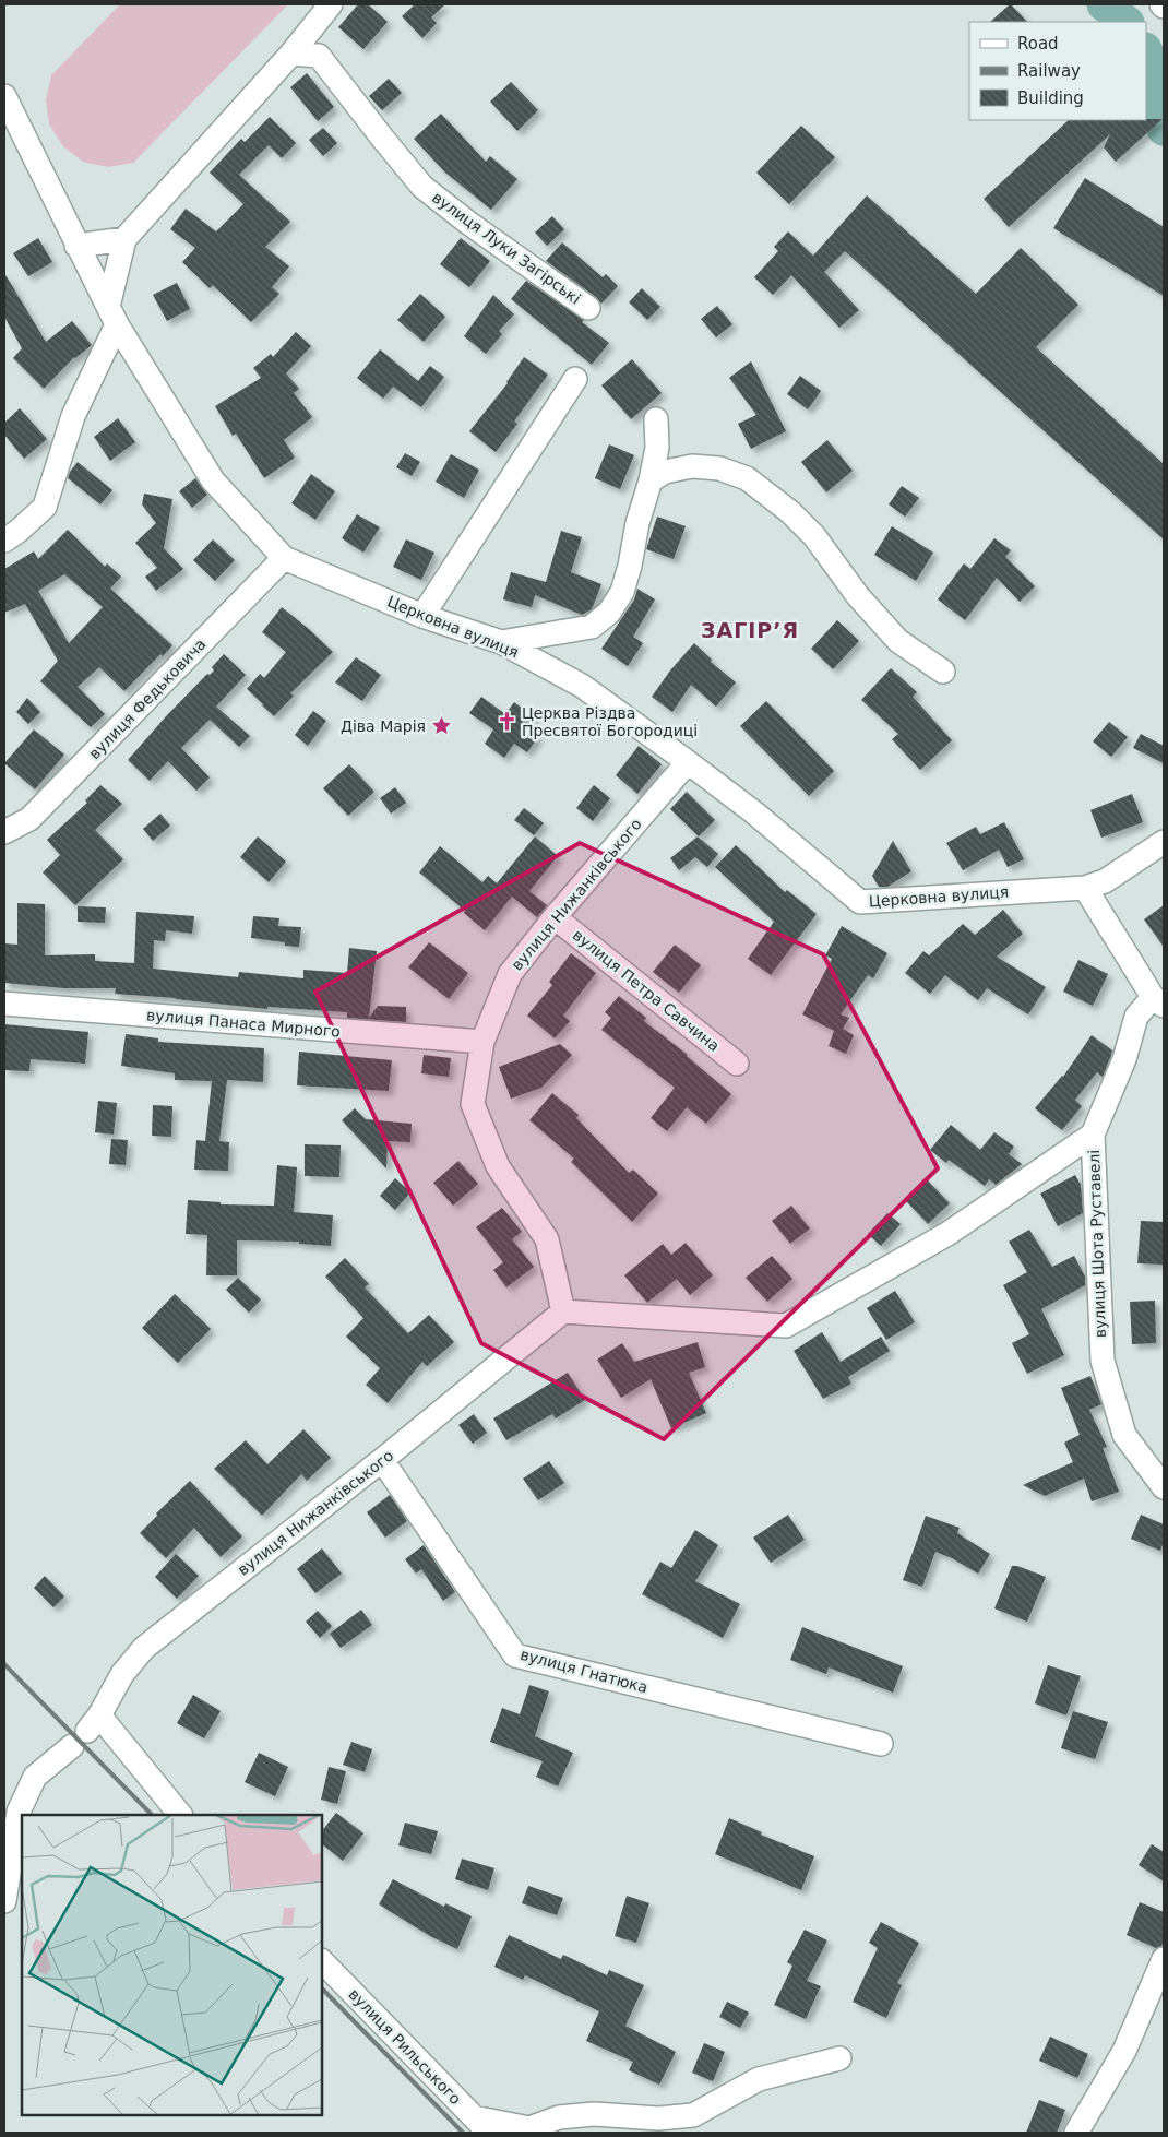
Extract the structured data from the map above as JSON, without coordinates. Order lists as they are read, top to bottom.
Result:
{
  "streets": {
    "street": [
      "вулиця Луки Загірські",
      "Церковна вулиця",
      "вулиця Федьковича",
      "вулиця Нижанківського",
      "вулиця Петра Савчина",
      "вулиця Панаса Мирного",
      "вулиця Шота Руставелі",
      "вулиця Гнатюка",
      "вулиця Рильського"
    ]
  },
  "crossings": [
    ["Церковна вулиця", "вулиця Федьковича"],
    ["Церковна вулиця", "вулиця Нижанківського"],
    ["вулиця Нижанківського", "вулиця Петра Савчина"],
    ["вулиця Нижанківського", "вулиця Панаса Мирного"],
    ["вулиця Нижанківського", "вулиця Гнатюка"]
  ],
  "districts": ["ЗАГІР’Я"],
  "places": {
    "church": ["Церква Різдва Пресвятої Богородиці"],
    "place": ["Діва Марія"]
  },
  "legend": ["Road", "Railway", "Building"]
}
